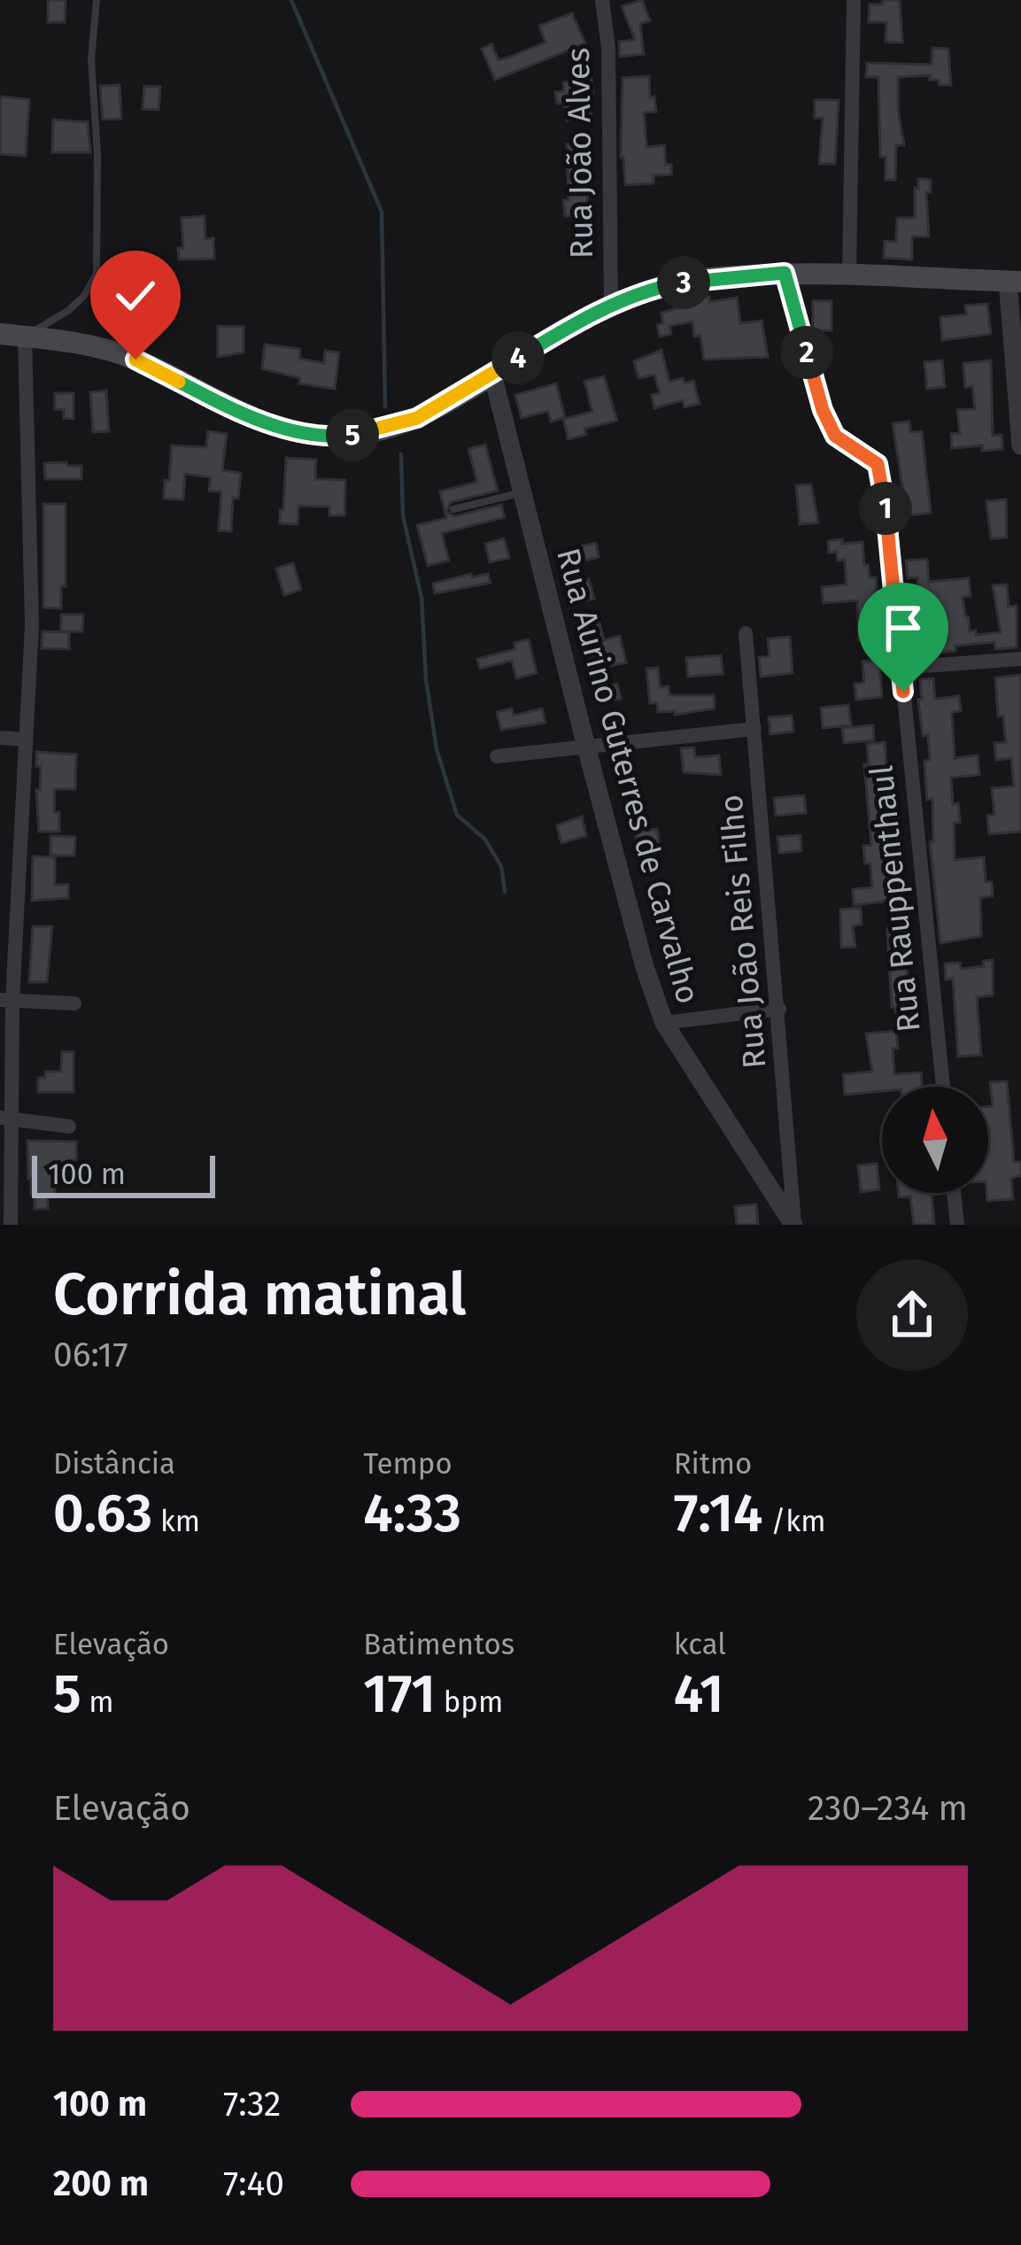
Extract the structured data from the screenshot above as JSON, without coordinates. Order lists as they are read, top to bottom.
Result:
{
  "streets": {
    "street": [
      "Rua João Alves",
      "Rua Aurino Guterres de Carvalho",
      "Rua Rauppenthaul",
      "Rua João Reis Filho"
    ]
  },
  "crossings": [
    ["Rua Aurino Guterres de Carvalho", "Rua João Reis Filho"]
  ],
  "scale_bar": "100 m",
  "north": "top",
  "page": {
    "pins": [
      "3",
      "2",
      "4",
      "5",
      "1"
    ],
    "scale": "100 m",
    "heading": ["Corrida matinal", "06:17"],
    "stats": [
      ["Distância", "0.63 km"],
      ["Tempo", "4:33"],
      ["Ritmo", "7:14 /km"],
      ["Elevação", "5 m"],
      ["Batimentos", "171 bpm"],
      ["kcal", "41"]
    ],
    "chart": ["Elevação", "230–234 m"],
    "list": [
      {
        "name": "100 m",
        "note": "7:32"
      },
      {
        "name": "200 m",
        "note": "7:40"
      }
    ]
  }
}
